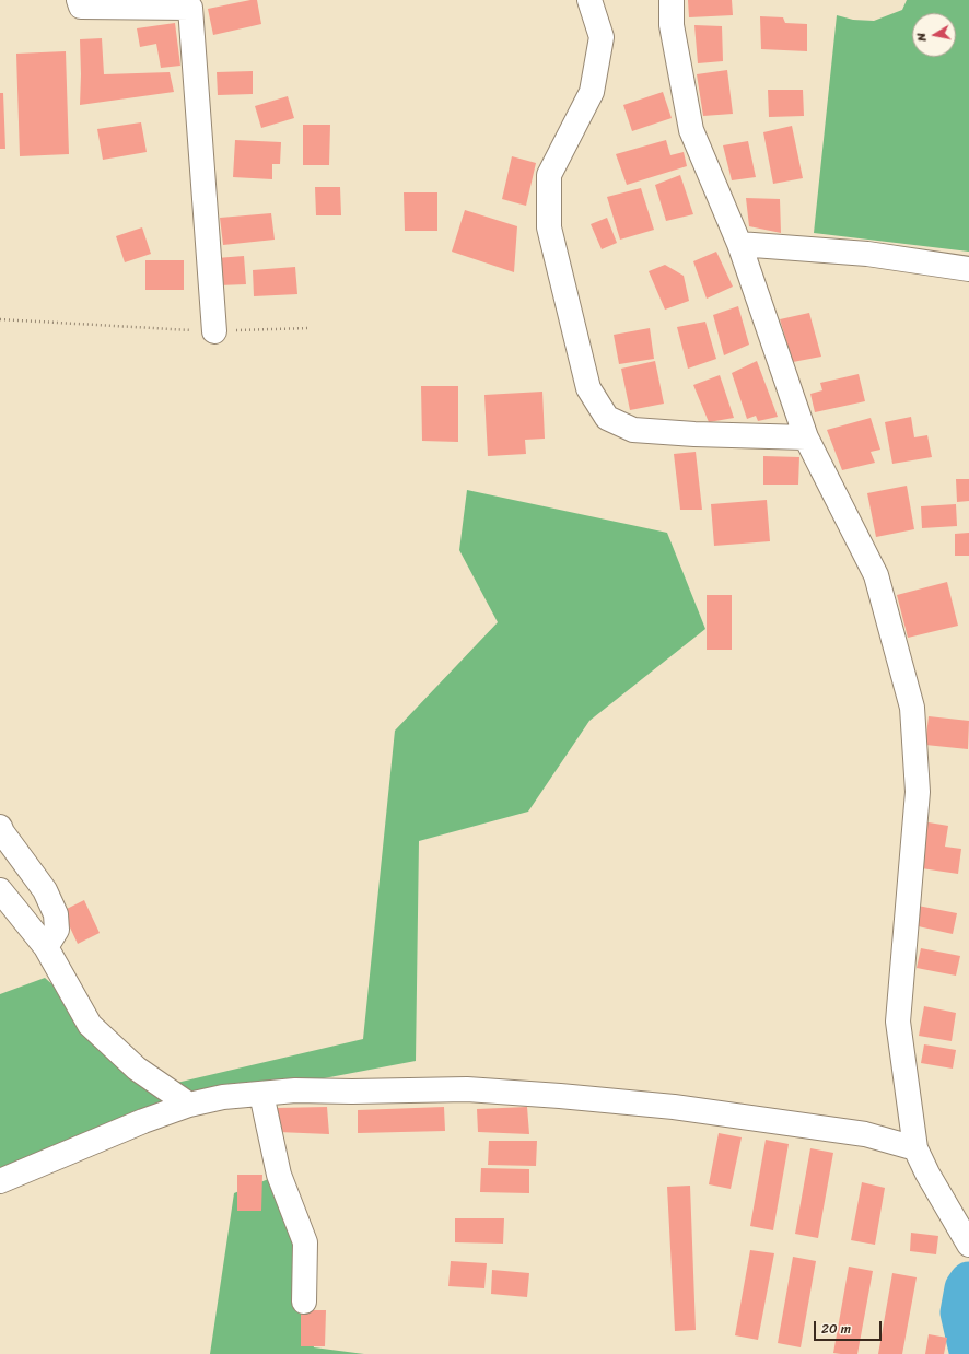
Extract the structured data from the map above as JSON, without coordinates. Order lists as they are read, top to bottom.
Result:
{
  "scale_bar": "20 m",
  "north": "left"
}
